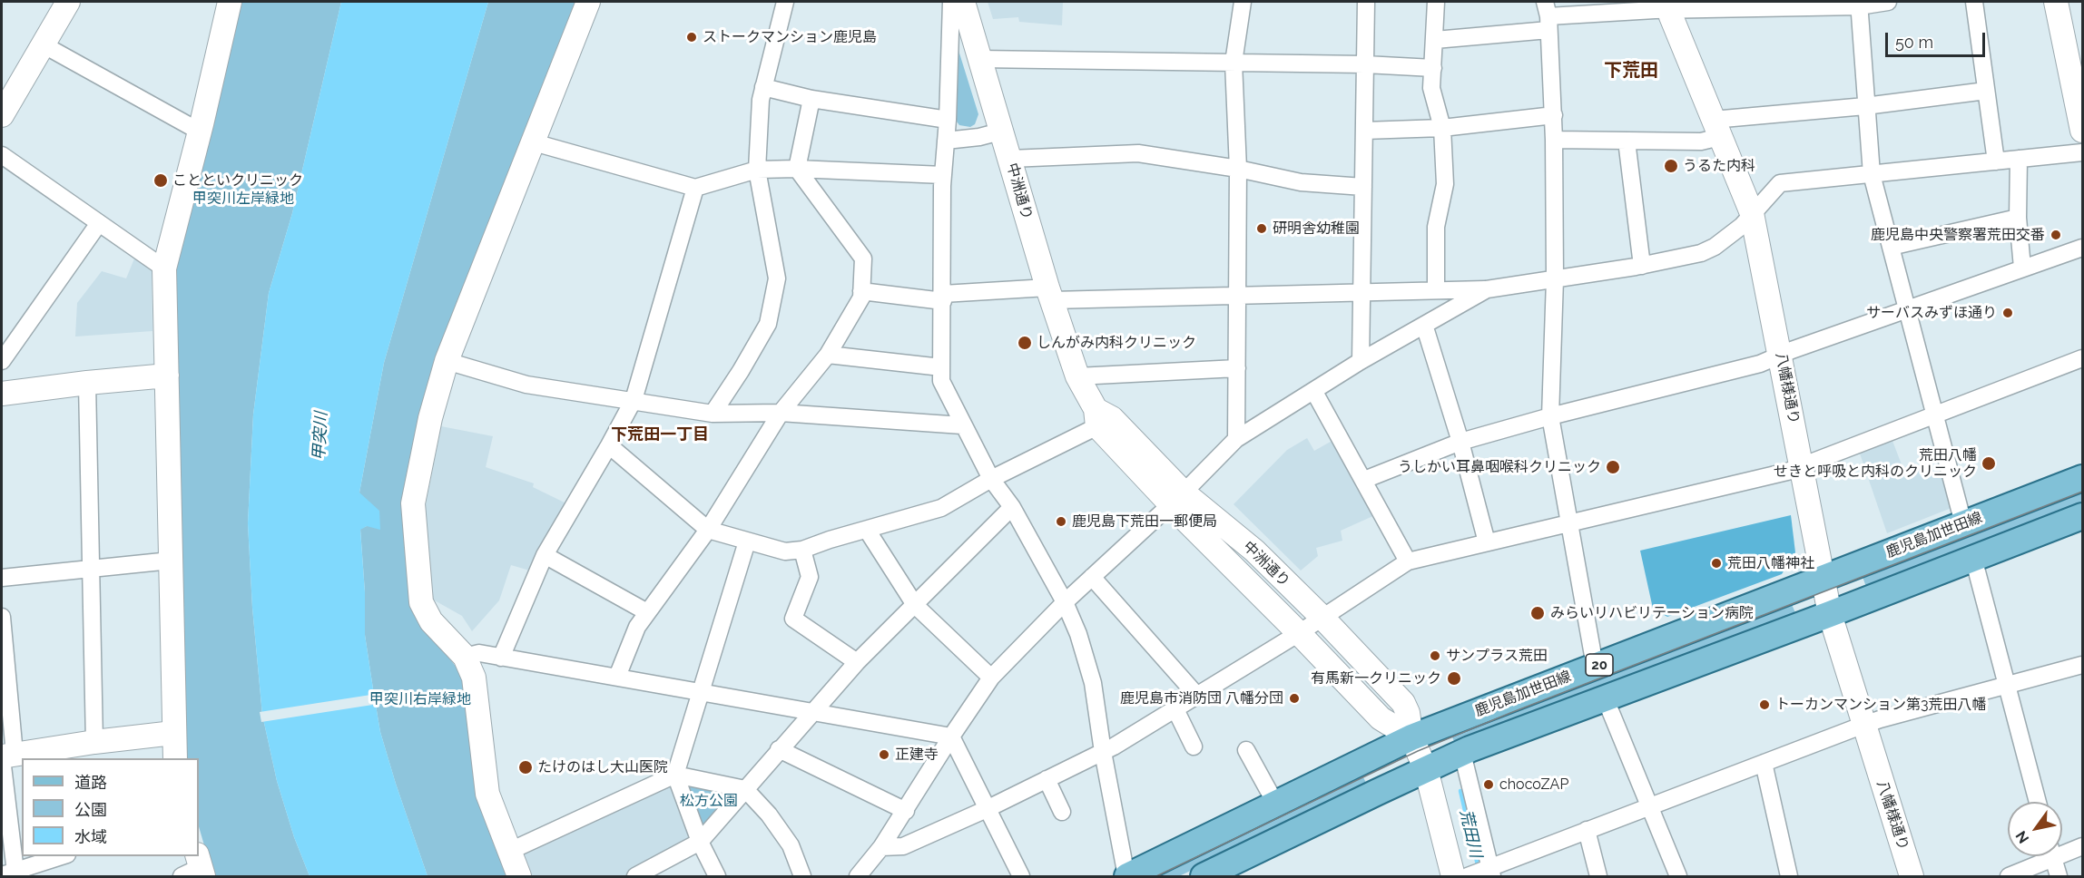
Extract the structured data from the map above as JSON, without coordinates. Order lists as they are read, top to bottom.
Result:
{
  "streets": {
    "main road": ["鹿児島加世田線", "20"],
    "street": ["中洲通り", "八幡様通り"]
  },
  "crossings": [
    ["中洲通り", "鹿児島加世田線"],
    ["中洲通り", "20"],
    ["八幡様通り", "鹿児島加世田線"],
    ["八幡様通り", "20"]
  ],
  "districts": ["下荒田", "下荒田一丁目"],
  "water": ["甲突川", "荒田川"],
  "parks": ["甲突川左岸緑地", "甲突川右岸緑地", "松方公園"],
  "places": [
    "ストークマンション鹿児島",
    "うるた内科",
    "ことといクリニック",
    "研明舎幼稚園",
    "鹿児島中央警察署荒田交番",
    "サーバスみずほ通り",
    "しんがみ内科クリニック",
    "荒田八幡 せきと呼吸と内科のクリニック",
    "うしかい耳鼻咽喉科クリニック",
    "鹿児島下荒田一郵便局",
    "荒田八幡神社",
    "みらいリハビリテーション病院",
    "サンプラス荒田",
    "有馬新一クリニック",
    "鹿児島市消防団 八幡分団",
    "トーカンマンション第3荒田八幡",
    "正建寺",
    "たけのはし大山医院",
    "chocoZAP"
  ],
  "legend": ["道路", "公園", "水域"],
  "scale_bar": "50 m",
  "north": "bottom left"
}
